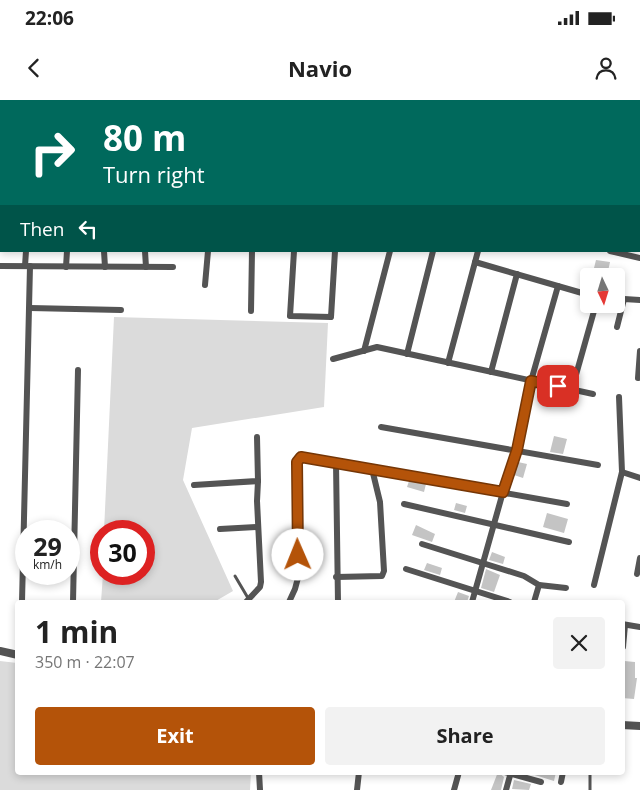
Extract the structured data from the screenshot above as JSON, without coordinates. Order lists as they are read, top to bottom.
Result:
{
  "north": "bottom",
  "page": {
    "status": "22:06",
    "header": "Navio",
    "turn": ["80 m", "Turn right"],
    "then": "Then",
    "speed": "29 km/h",
    "limit": "30",
    "heading": ["1 min", "350 m · 22:07"],
    "buttons": ["Exit", "Share"]
  }
}
